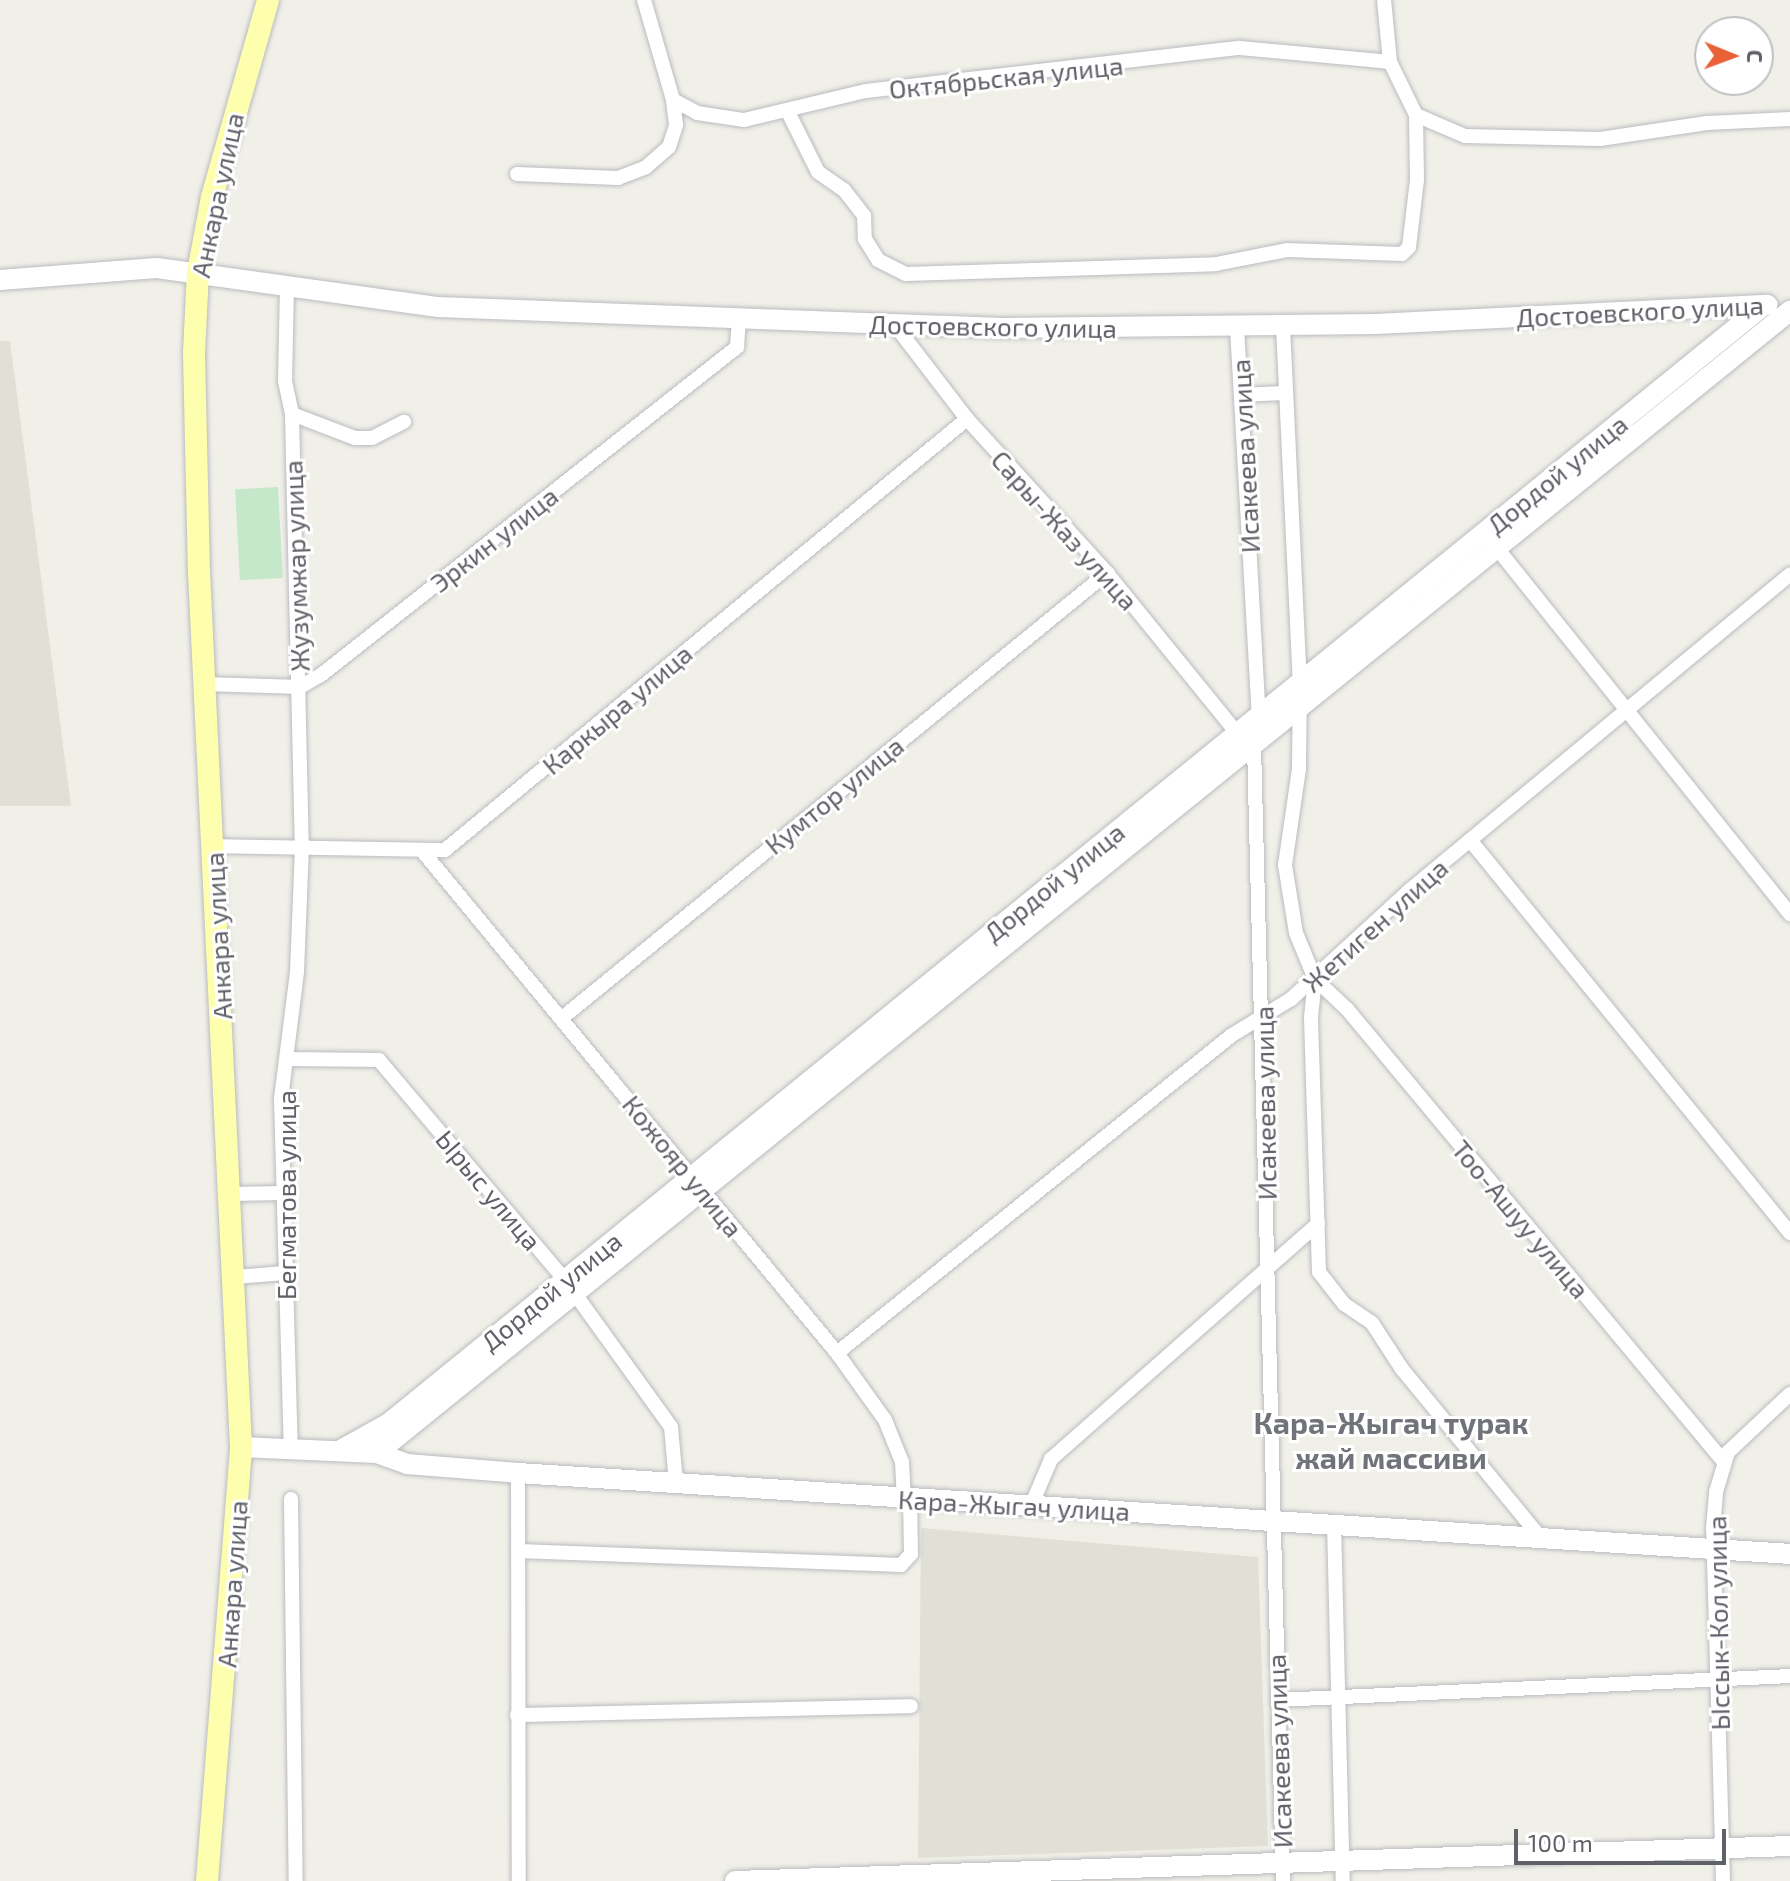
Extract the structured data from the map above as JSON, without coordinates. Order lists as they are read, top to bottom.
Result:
{
  "streets": {
    "main road": ["Анкара улица"],
    "street": [
      "Октябрьская улица",
      "Достоевского улица",
      "Исакеева улица",
      "Дордой улица",
      "Сары-Жаз улица",
      "Эркин улица",
      "Жузумжар улица",
      "Каркыра улица",
      "Кумтор улица",
      "Жетиген улица",
      "Кожояр улица",
      "Ырыс улица",
      "Бегматова улица",
      "Тоо-Ашуу улица",
      "Кара-Жыгач улица",
      "Ыссык-Кол улица"
    ]
  },
  "crossings": [
    ["Анкара улица", "Достоевского улица"],
    ["Анкара улица", "Каркыра улица"],
    ["Анкара улица", "Кара-Жыгач улица"],
    ["Достоевского улица", "Исакеева улица"],
    ["Достоевского улица", "Дордой улица"],
    ["Достоевского улица", "Сары-Жаз улица"],
    ["Достоевского улица", "Эркин улица"],
    ["Достоевского улица", "Жузумжар улица"],
    ["Исакеева улица", "Дордой улица"],
    ["Исакеева улица", "Сары-Жаз улица"],
    ["Исакеева улица", "Жетиген улица"],
    ["Исакеева улица", "Тоо-Ашуу улица"],
    ["Исакеева улица", "Кара-Жыгач улица"],
    ["Дордой улица", "Сары-Жаз улица"],
    ["Дордой улица", "Кожояр улица"],
    ["Дордой улица", "Ырыс улица"],
    ["Дордой улица", "Кара-Жыгач улица"],
    ["Сары-Жаз улица", "Каркыра улица"],
    ["Сары-Жаз улица", "Кумтор улица"],
    ["Эркин улица", "Жузумжар улица"],
    ["Жузумжар улица", "Каркыра улица"],
    ["Жузумжар улица", "Бегматова улица"],
    ["Каркыра улица", "Кожояр улица"],
    ["Каркыра улица", "Бегматова улица"],
    ["Кумтор улица", "Кожояр улица"],
    ["Жетиген улица", "Кожояр улица"],
    ["Жетиген улица", "Тоо-Ашуу улица"],
    ["Кожояр улица", "Кара-Жыгач улица"],
    ["Ырыс улица", "Бегматова улица"],
    ["Ырыс улица", "Кара-Жыгач улица"],
    ["Бегматова улица", "Кара-Жыгач улица"],
    ["Тоо-Ашуу улица", "Ыссык-Кол улица"],
    ["Кара-Жыгач улица", "Ыссык-Кол улица"]
  ],
  "districts": ["Кара-Жыгач турак жай массиви"],
  "scale_bar": "100 m",
  "north": "right"
}
